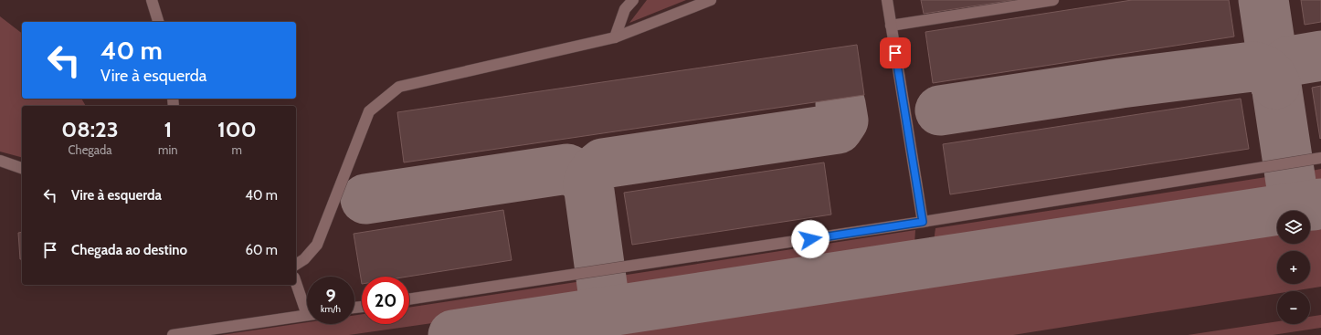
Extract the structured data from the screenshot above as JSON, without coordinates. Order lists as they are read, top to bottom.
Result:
{
  "page": {
    "turn": ["40 m", "Vire à esquerda"],
    "eta": [
      "08:23",
      "Chegada",
      "1",
      "min",
      "100",
      "m"
    ],
    "list": [
      {
        "name": "Vire à esquerda",
        "value": "40 m"
      },
      {
        "name": "Chegada ao destino",
        "value": "60 m"
      }
    ],
    "map_buttons": ["+", "−"],
    "speed": "9 km/h",
    "limit": "20"
  }
}
